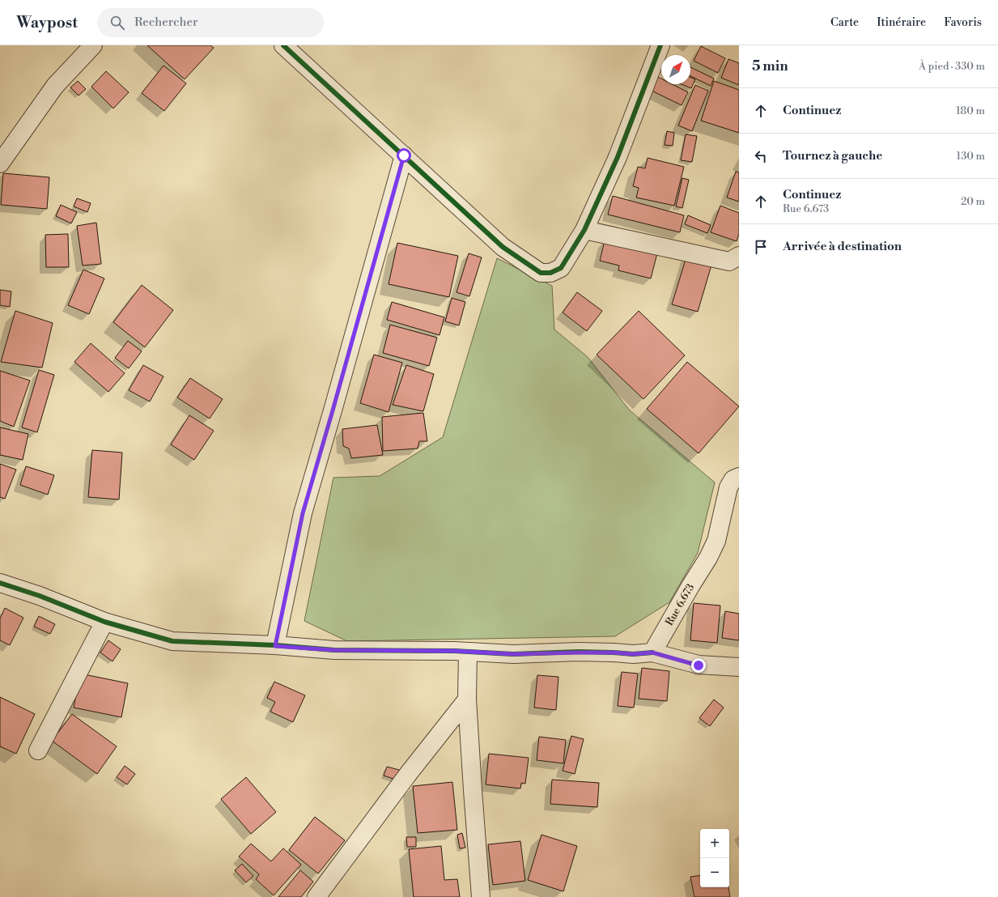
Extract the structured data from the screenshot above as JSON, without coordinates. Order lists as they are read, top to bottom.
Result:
{
  "streets": {
    "street": ["Rue 6.673"]
  },
  "north": "top right",
  "page": {
    "header": "Waypost",
    "search": "Rechercher",
    "nav": ["Carte", "Itinéraire", "Favoris"],
    "heading": ["5 min", "À pied · 330 m"],
    "list": [
      ["Continuez", "180 m"],
      ["Tournez à gauche", "130 m"],
      ["Continuez", "Rue 6.673", "20 m"],
      "Arrivée à destination"
    ],
    "map_buttons": ["+", "−"]
  }
}
